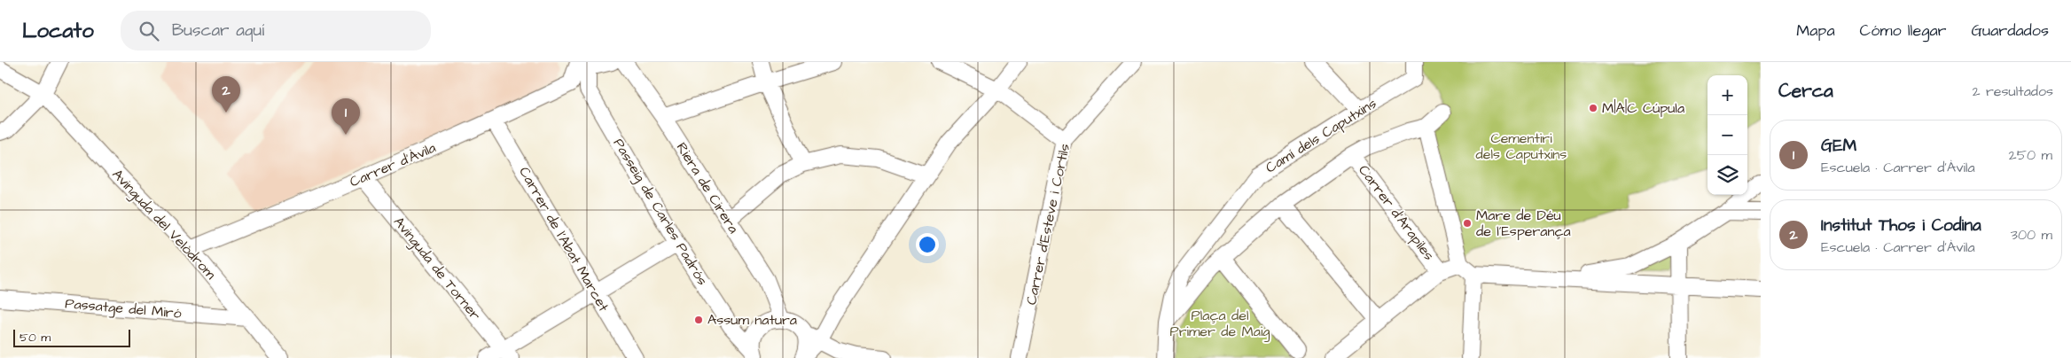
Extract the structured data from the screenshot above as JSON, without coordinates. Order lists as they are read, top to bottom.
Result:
{
  "streets": {
    "street": [
      "Camí dels Caputxins",
      "Carrer d'Àvila",
      "Riera de Cirera",
      "Passeig de Carles Padrós",
      "Carrer d'Arapiles",
      "Avinguda del Velòdrom",
      "Carrer d'Esteve i Cortils",
      "Carrer de l'Abat Marcet",
      "Avinguda de Torner",
      "Passatge del Miró"
    ]
  },
  "crossings": [
    ["Carrer d'Àvila", "Passeig de Carles Padrós"],
    ["Carrer d'Àvila", "Avinguda del Velòdrom"],
    ["Carrer d'Àvila", "Carrer de l'Abat Marcet"],
    ["Carrer d'Àvila", "Avinguda de Torner"],
    ["Avinguda del Velòdrom", "Passatge del Miró"]
  ],
  "parks": ["Cementiri dels Caputxins", "Plaça del Primer de Maig"],
  "places": ["M|A|C Cúpula", "Mare de Déu de l'Esperança", "Assum natura"],
  "scale_bar": "50 m",
  "page": {
    "header": "Locato",
    "search": "Buscar aquí",
    "nav": ["Mapa", "Cómo llegar", "Guardados"],
    "heading": ["Cerca", "2 resultados"],
    "map_buttons": ["+", "−"],
    "pins": ["2", "1"],
    "list": [
      {
        "mark": "1",
        "name": "GEM",
        "note": "Escuela · Carrer d'Àvila",
        "value": "250 m"
      },
      {
        "mark": "2",
        "name": "Institut Thos i Codina",
        "note": "Escuela · Carrer d'Àvila",
        "value": "300 m"
      }
    ],
    "scale": "50 m"
  }
}
